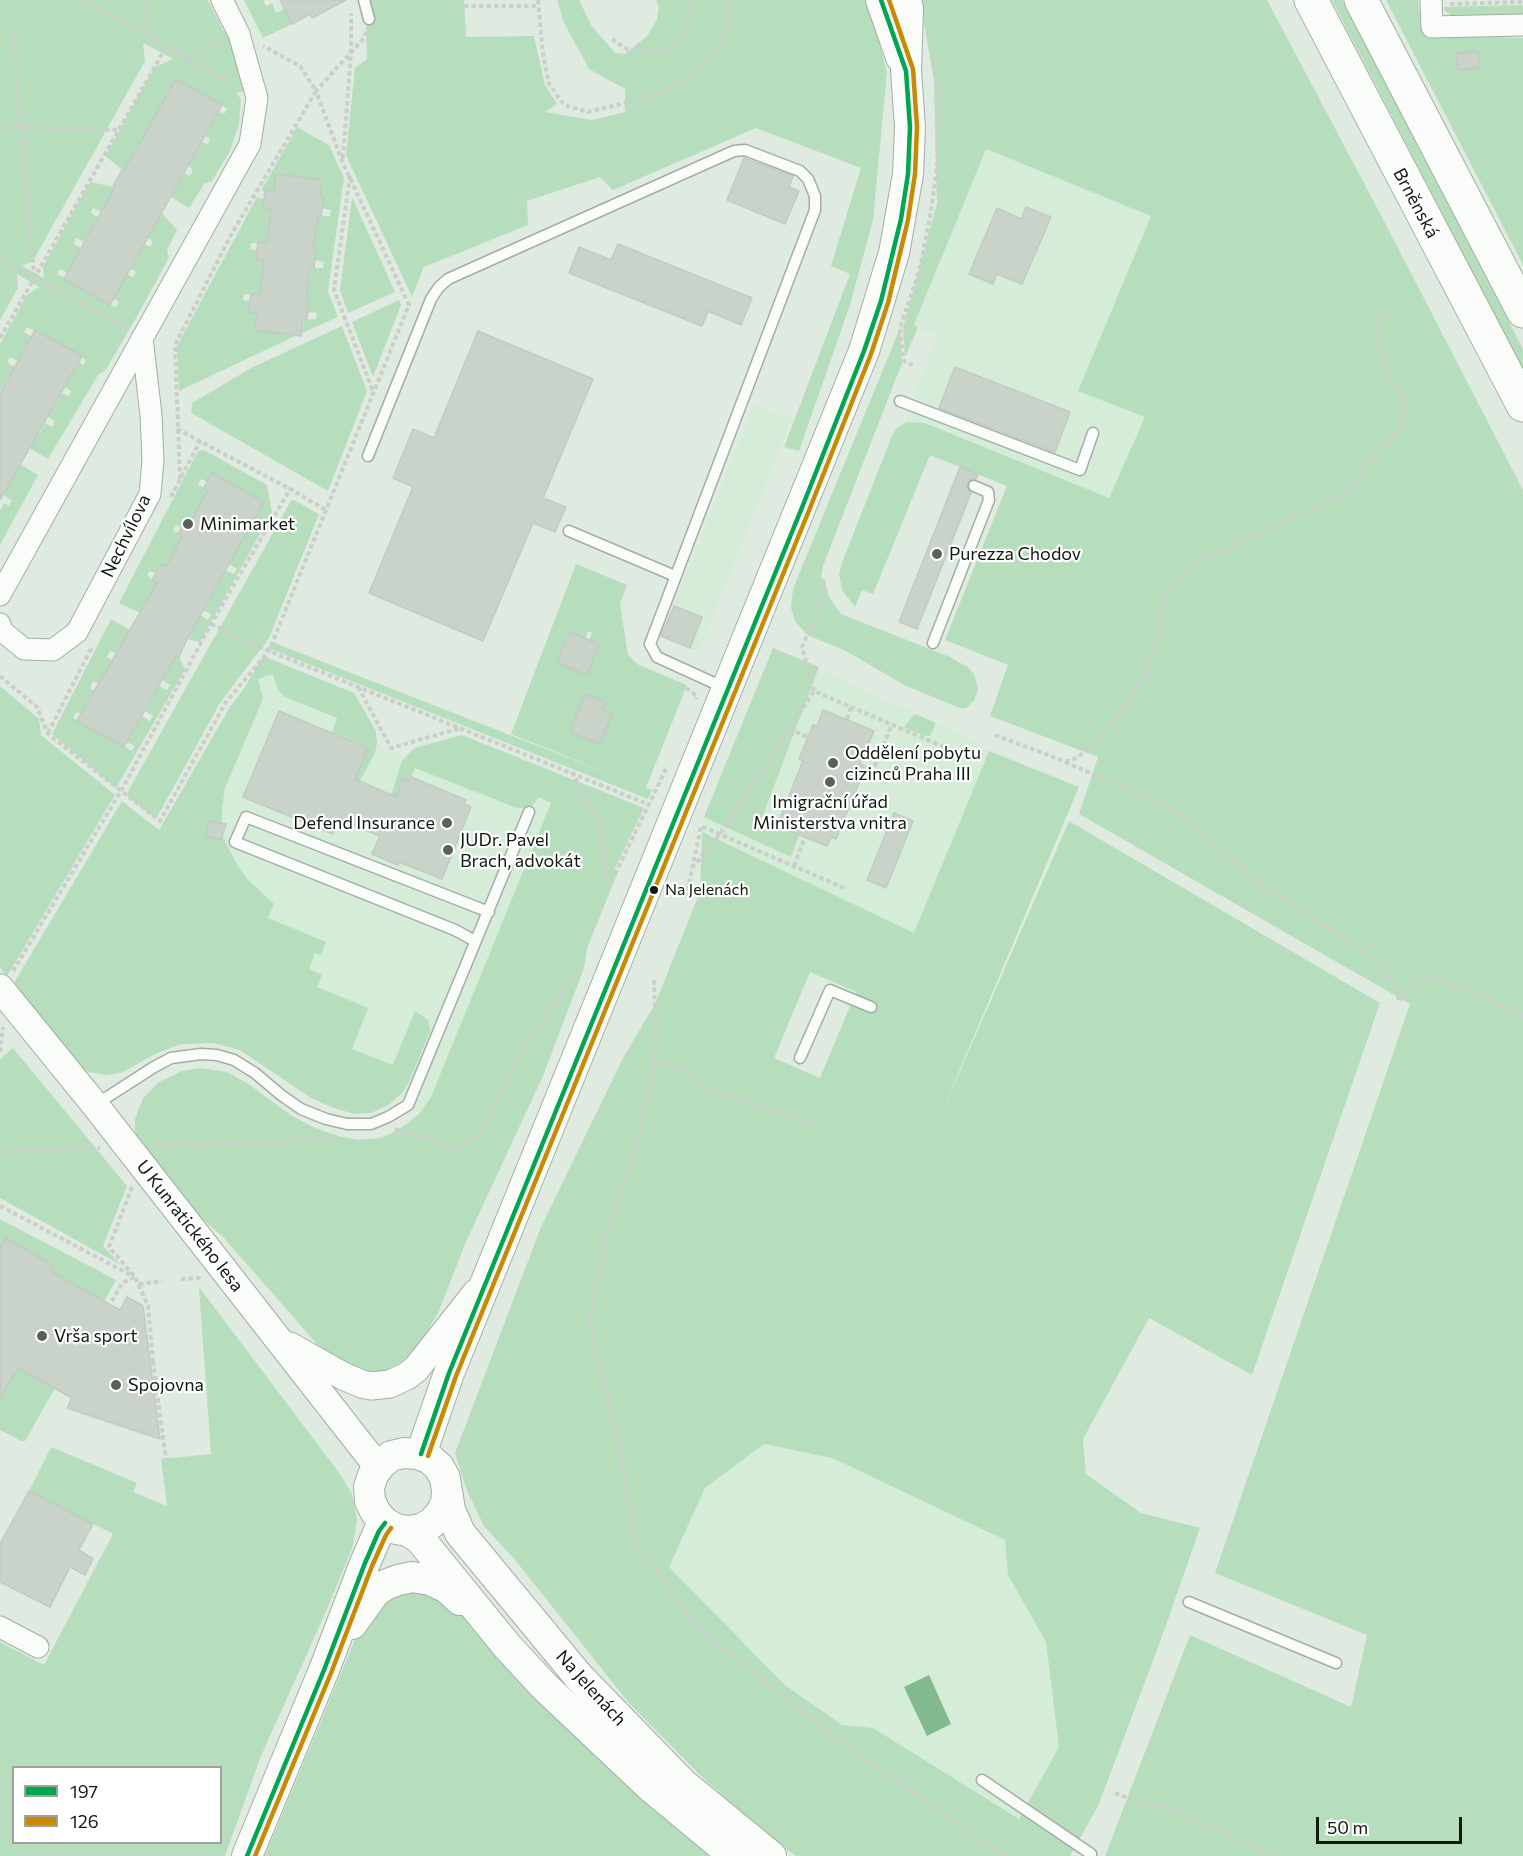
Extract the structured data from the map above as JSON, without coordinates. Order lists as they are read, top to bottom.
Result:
{
  "streets": {
    "highway": ["Brněnská"],
    "main road": ["Na Jelenách"],
    "street": ["Nechvílova", "U Kunratického lesa"]
  },
  "crossings": [
    ["U Kunratického lesa", "Na Jelenách"]
  ],
  "places": [
    "Minimarket",
    "Purezza Chodov",
    "Oddělení pobytu cizinců Praha III",
    "Imigrační úřad Ministerstva vnitra",
    "Defend Insurance",
    "JUDr. Pavel Brach, advokát",
    "Na Jelenách",
    "Vrša sport",
    "Spojovna"
  ],
  "lines": ["transit line 197", "transit line 126"],
  "legend": ["197", "126"],
  "scale_bar": "50 m"
}
